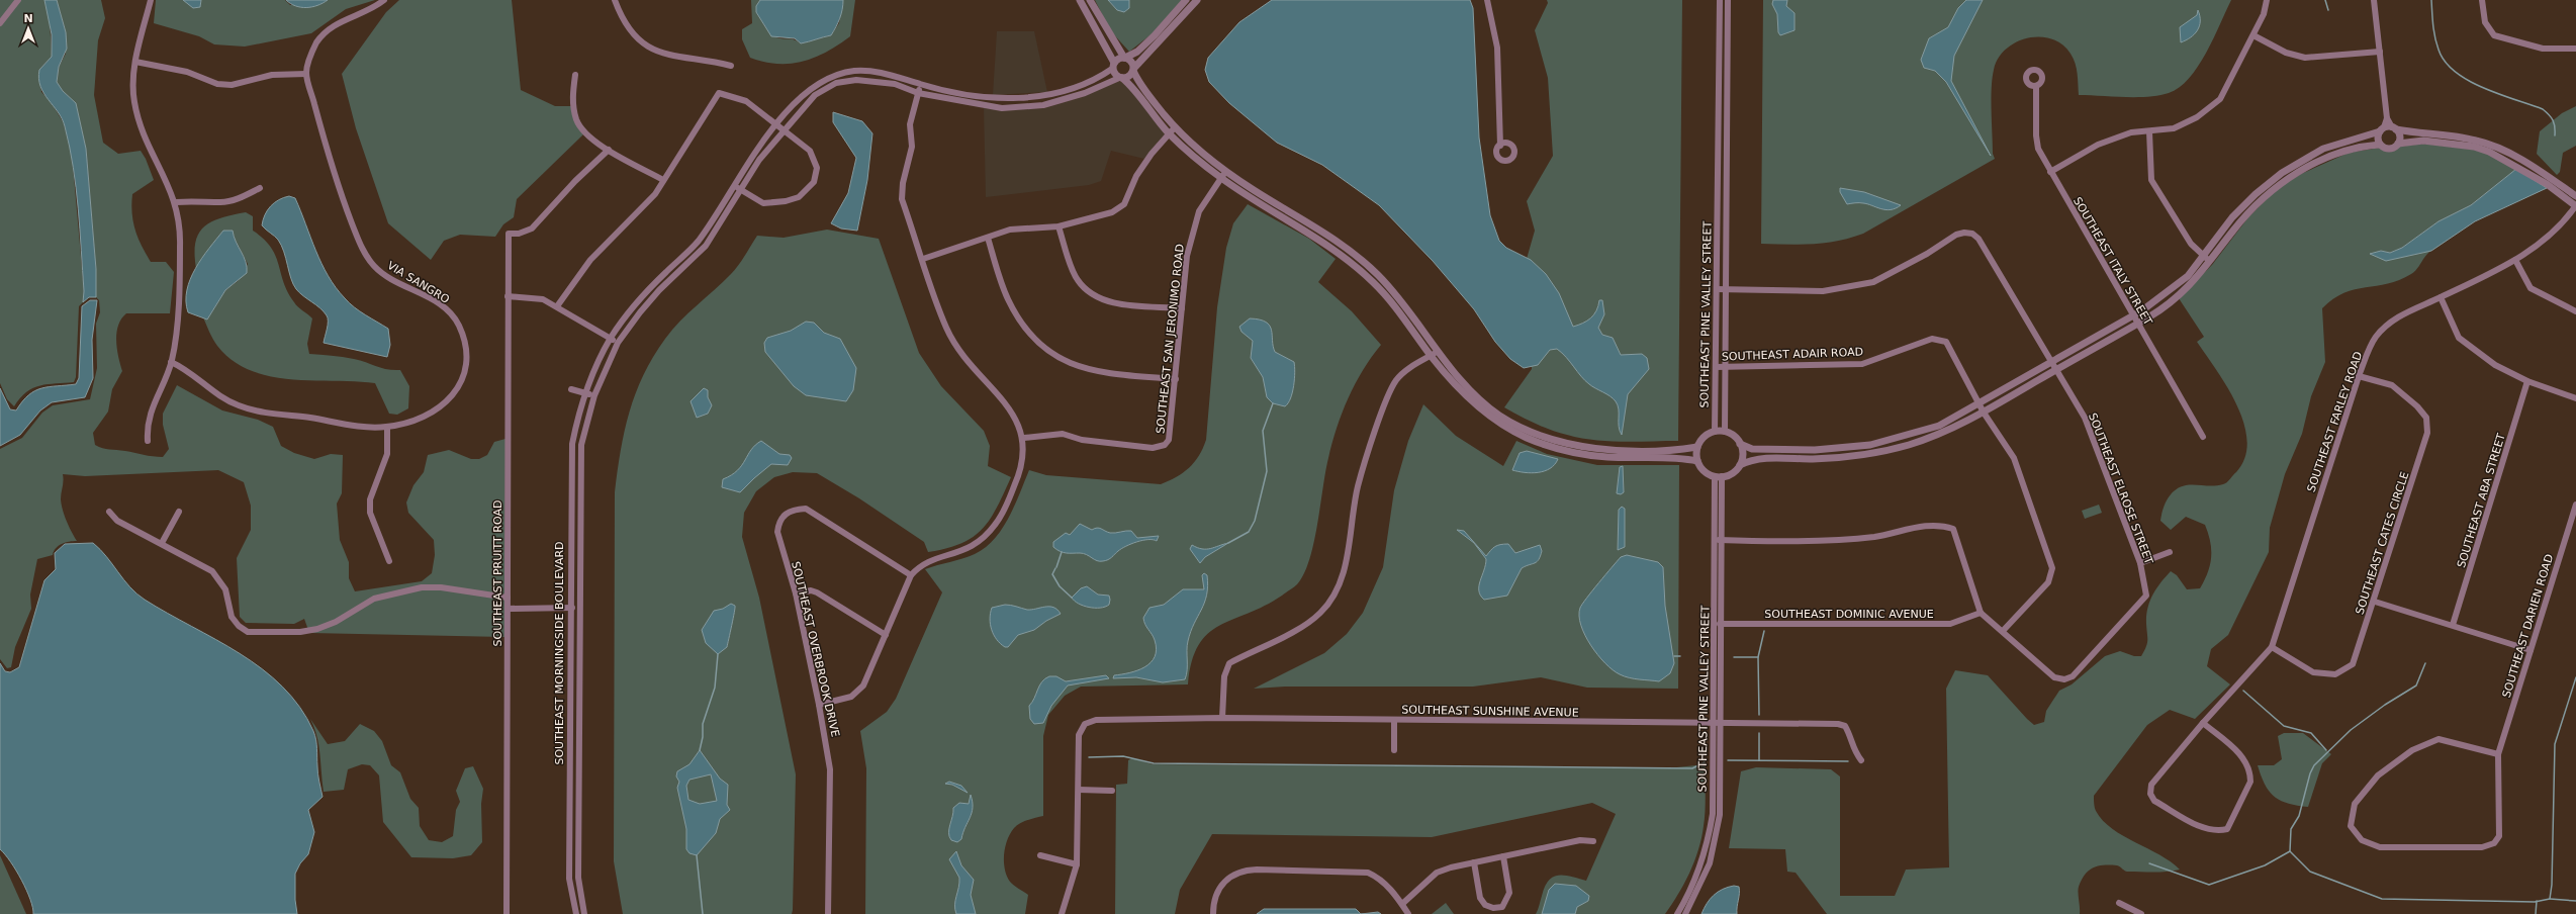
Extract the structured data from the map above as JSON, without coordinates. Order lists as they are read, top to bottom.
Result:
{
  "streets": {
    "street": [
      "SOUTHEAST ITALY STREET",
      "VIA SANGRO",
      "SOUTHEAST PINE VALLEY STREET",
      "SOUTHEAST SAN JERONIMO ROAD",
      "SOUTHEAST ADAIR ROAD",
      "SOUTHEAST FARLEY ROAD",
      "SOUTHEAST ELROSE STREET",
      "SOUTHEAST ABA STREET",
      "SOUTHEAST CATES CIRCLE",
      "SOUTHEAST PRUITT ROAD",
      "SOUTHEAST DOMINIC AVENUE",
      "SOUTHEAST DARIEN ROAD",
      "SOUTHEAST OVERBROOK DRIVE",
      "SOUTHEAST MORNINGSIDE BOULEVARD",
      "SOUTHEAST SUNSHINE AVENUE"
    ]
  },
  "crossings": [
    ["SOUTHEAST PINE VALLEY STREET", "SOUTHEAST ADAIR ROAD"],
    ["SOUTHEAST PINE VALLEY STREET", "SOUTHEAST ELROSE STREET"],
    ["SOUTHEAST PINE VALLEY STREET", "SOUTHEAST DOMINIC AVENUE"],
    ["SOUTHEAST PINE VALLEY STREET", "SOUTHEAST SUNSHINE AVENUE"],
    ["SOUTHEAST ADAIR ROAD", "SOUTHEAST ELROSE STREET"],
    ["SOUTHEAST FARLEY ROAD", "SOUTHEAST CATES CIRCLE"],
    ["SOUTHEAST ELROSE STREET", "SOUTHEAST DOMINIC AVENUE"]
  ],
  "north": "top"
}
